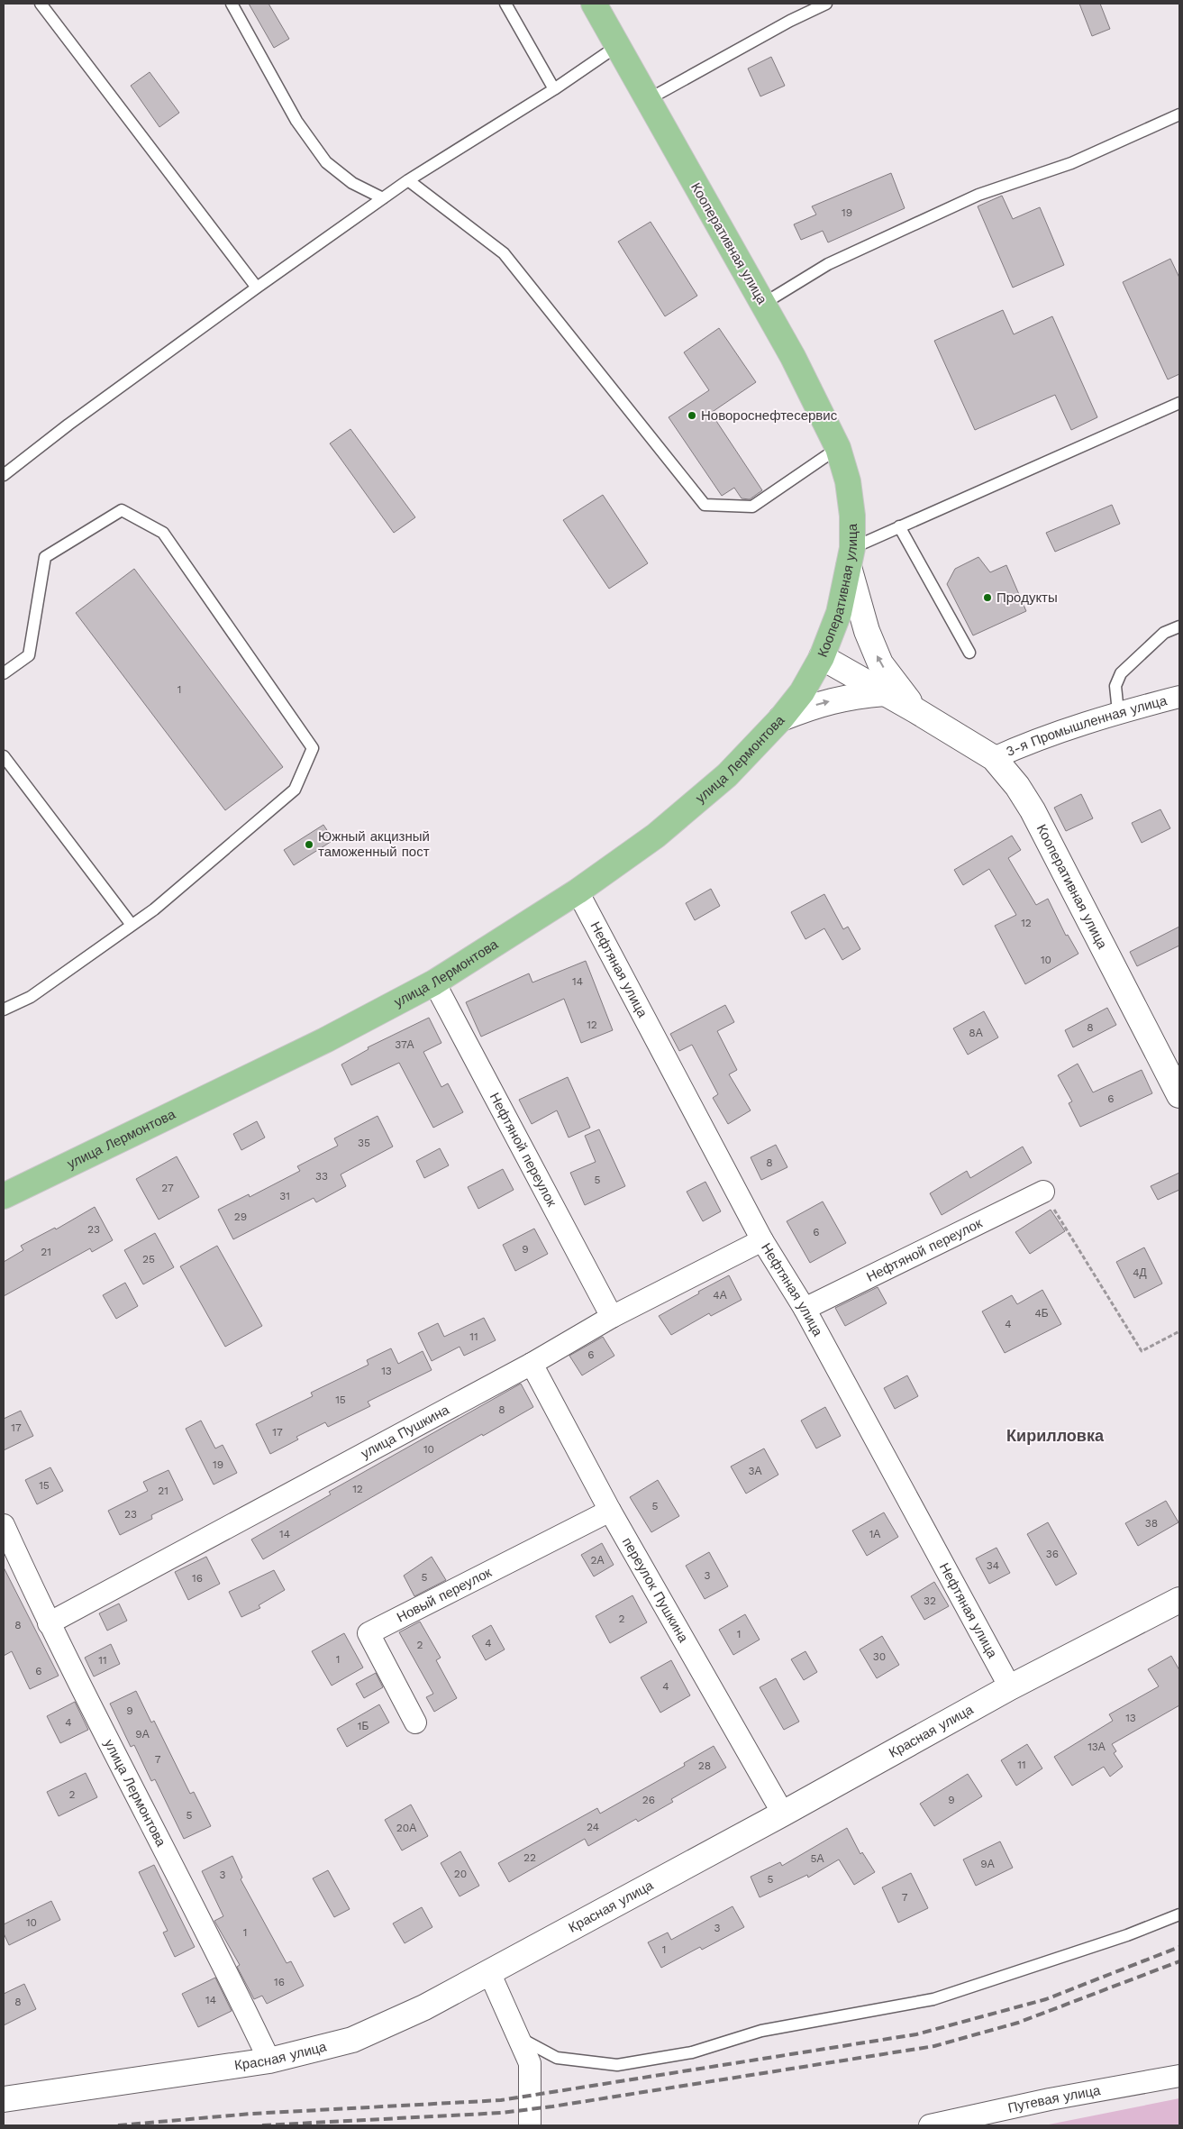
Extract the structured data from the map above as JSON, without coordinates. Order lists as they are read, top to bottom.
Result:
{
  "streets": {
    "main road": ["Кооперативная улица", "улица Лермонтова", "Красная улица"],
    "street": [
      "3-я Промышленная улица",
      "Нефтяная улица",
      "Нефтяной переулок",
      "улица Пушкина",
      "переулок Пушкина",
      "Новый переулок",
      "Путевая улица"
    ]
  },
  "crossings": [
    ["Кооперативная улица", "3-я Промышленная улица"],
    ["Кооперативная улица", "улица Лермонтова"],
    ["улица Лермонтова", "Нефтяная улица"],
    ["улица Лермонтова", "Нефтяной переулок"],
    ["улица Лермонтова", "улица Пушкина"],
    ["улица Лермонтова", "Красная улица"],
    ["Нефтяная улица", "Нефтяной переулок"],
    ["Нефтяная улица", "улица Пушкина"],
    ["Нефтяная улица", "Красная улица"],
    ["Нефтяной переулок", "улица Пушкина"],
    ["улица Пушкина", "переулок Пушкина"],
    ["переулок Пушкина", "Новый переулок"],
    ["переулок Пушкина", "Красная улица"]
  ],
  "districts": ["Кирилловка"],
  "places": ["Новороснефтесервис", "Продукты", "Южный акцизный таможенный пост"],
  "house_numbers": [
    "19",
    "1",
    "12",
    "10",
    "14",
    "12",
    "8",
    "8А",
    "37А",
    "6",
    "35",
    "8",
    "33",
    "5",
    "27",
    "31",
    "29",
    "23",
    "6",
    "9",
    "21",
    "25",
    "4Д",
    "4А",
    "4Б",
    "4",
    "11",
    "6",
    "13",
    "15",
    "8",
    "17",
    "17",
    "10",
    "19",
    "3А",
    "15",
    "12",
    "21",
    "5",
    "23",
    "38",
    "14",
    "1А",
    "36",
    "2А",
    "34",
    "3",
    "5",
    "16",
    "32",
    "2",
    "8",
    "1",
    "4",
    "2",
    "30",
    "1",
    "11",
    "6",
    "4",
    "9",
    "13",
    "4",
    "1Б",
    "9А",
    "13А",
    "7",
    "11",
    "28",
    "2",
    "26",
    "9",
    "5",
    "24",
    "20А",
    "22",
    "5А",
    "9А",
    "20",
    "3",
    "5",
    "7",
    "10",
    "3",
    "1",
    "1",
    "16",
    "14",
    "8"
  ]
}
